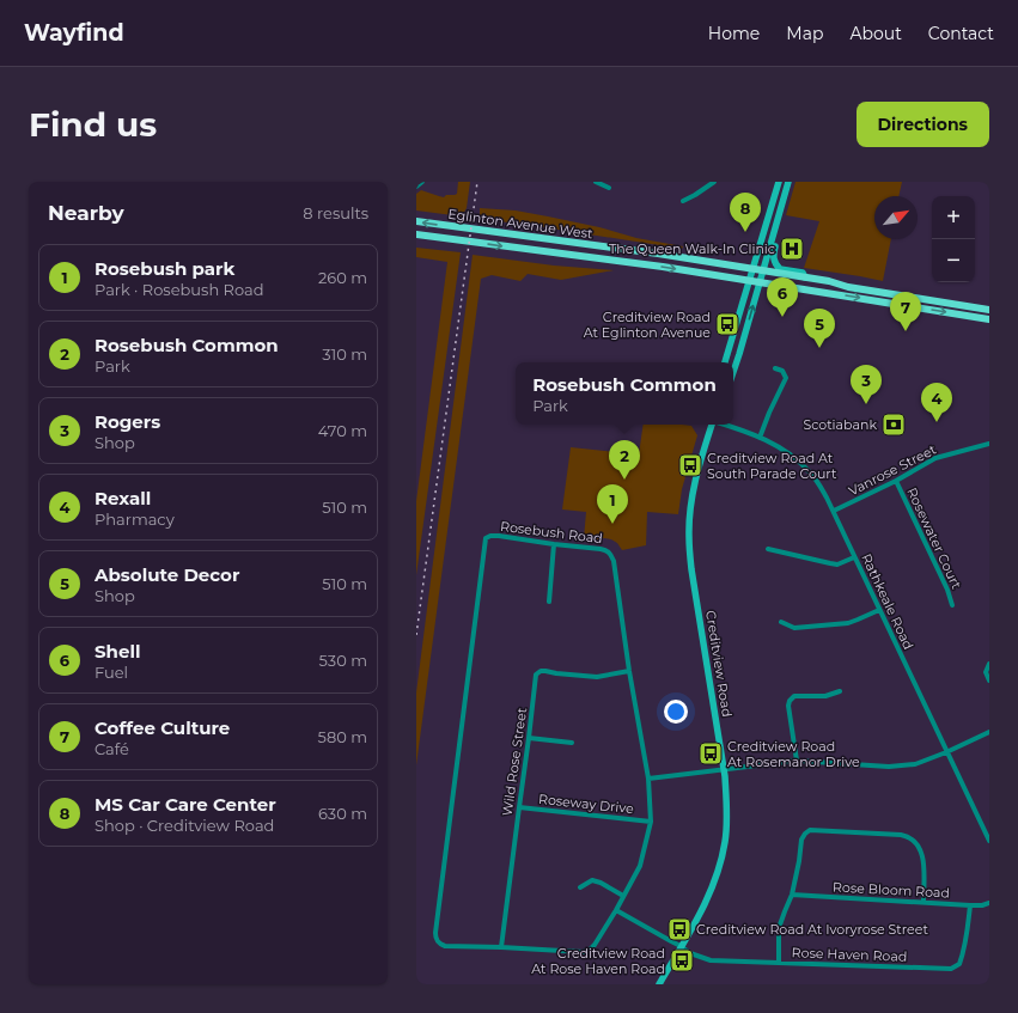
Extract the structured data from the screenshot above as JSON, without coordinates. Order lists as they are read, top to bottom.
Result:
{
  "streets": {
    "main road": ["Eglinton Avenue West", "Creditview Road"],
    "street": [
      "Vanrose Street",
      "Rosebush Road",
      "Rosewater Court",
      "Rathkeale Road",
      "Wild Rose Street",
      "Roseway Drive",
      "Rose Bloom Road",
      "Rose Haven Road"
    ]
  },
  "crossings": [
    ["Vanrose Street", "Rosewater Court"],
    ["Vanrose Street", "Rathkeale Road"],
    ["Rosebush Road", "Wild Rose Street"],
    ["Rosebush Road", "Roseway Drive"],
    ["Rosebush Road", "Rose Haven Road"],
    ["Creditview Road", "Rose Haven Road"],
    ["Wild Rose Street", "Roseway Drive"],
    ["Rose Bloom Road", "Rose Haven Road"]
  ],
  "places": {
    "hospital": ["The Queen Walk-In Clinic"],
    "bus stop": [
      "Creditview Road At Eglinton Avenue",
      "Creditview Road At South Parade Court",
      "Creditview Road At Rosemanor Drive",
      "Creditview Road At Ivoryrose Street",
      "Creditview Road At Rose Haven Road"
    ],
    "bank": ["Scotiabank"]
  },
  "north": "top right",
  "page": {
    "header": "Wayfind",
    "nav": [
      "Home",
      "Map",
      "About",
      "Contact"
    ],
    "buttons": "Directions",
    "title": "Find us",
    "heading": ["Nearby", "8 results"],
    "pins": [
      "8",
      "6",
      "7",
      "5",
      "3",
      "4",
      "2",
      "1"
    ],
    "map_buttons": ["+", "−"],
    "list": [
      {
        "mark": "1",
        "name": "Rosebush park",
        "note": "Park · Rosebush Road",
        "value": "260 m"
      },
      {
        "mark": "2",
        "name": "Rosebush Common",
        "note": "Park",
        "value": "310 m"
      },
      {
        "mark": "3",
        "name": "Rogers",
        "note": "Shop",
        "value": "470 m"
      },
      {
        "mark": "4",
        "name": "Rexall",
        "note": "Pharmacy",
        "value": "510 m"
      },
      {
        "mark": "5",
        "name": "Absolute Decor",
        "note": "Shop",
        "value": "510 m"
      },
      {
        "mark": "6",
        "name": "Shell",
        "note": "Fuel",
        "value": "530 m"
      },
      {
        "mark": "7",
        "name": "Coffee Culture",
        "note": "Café",
        "value": "580 m"
      },
      {
        "mark": "8",
        "name": "MS Car Care Center",
        "note": "Shop · Creditview Road",
        "value": "630 m"
      }
    ],
    "popup": ["Rosebush Common", "Park"]
  }
}
